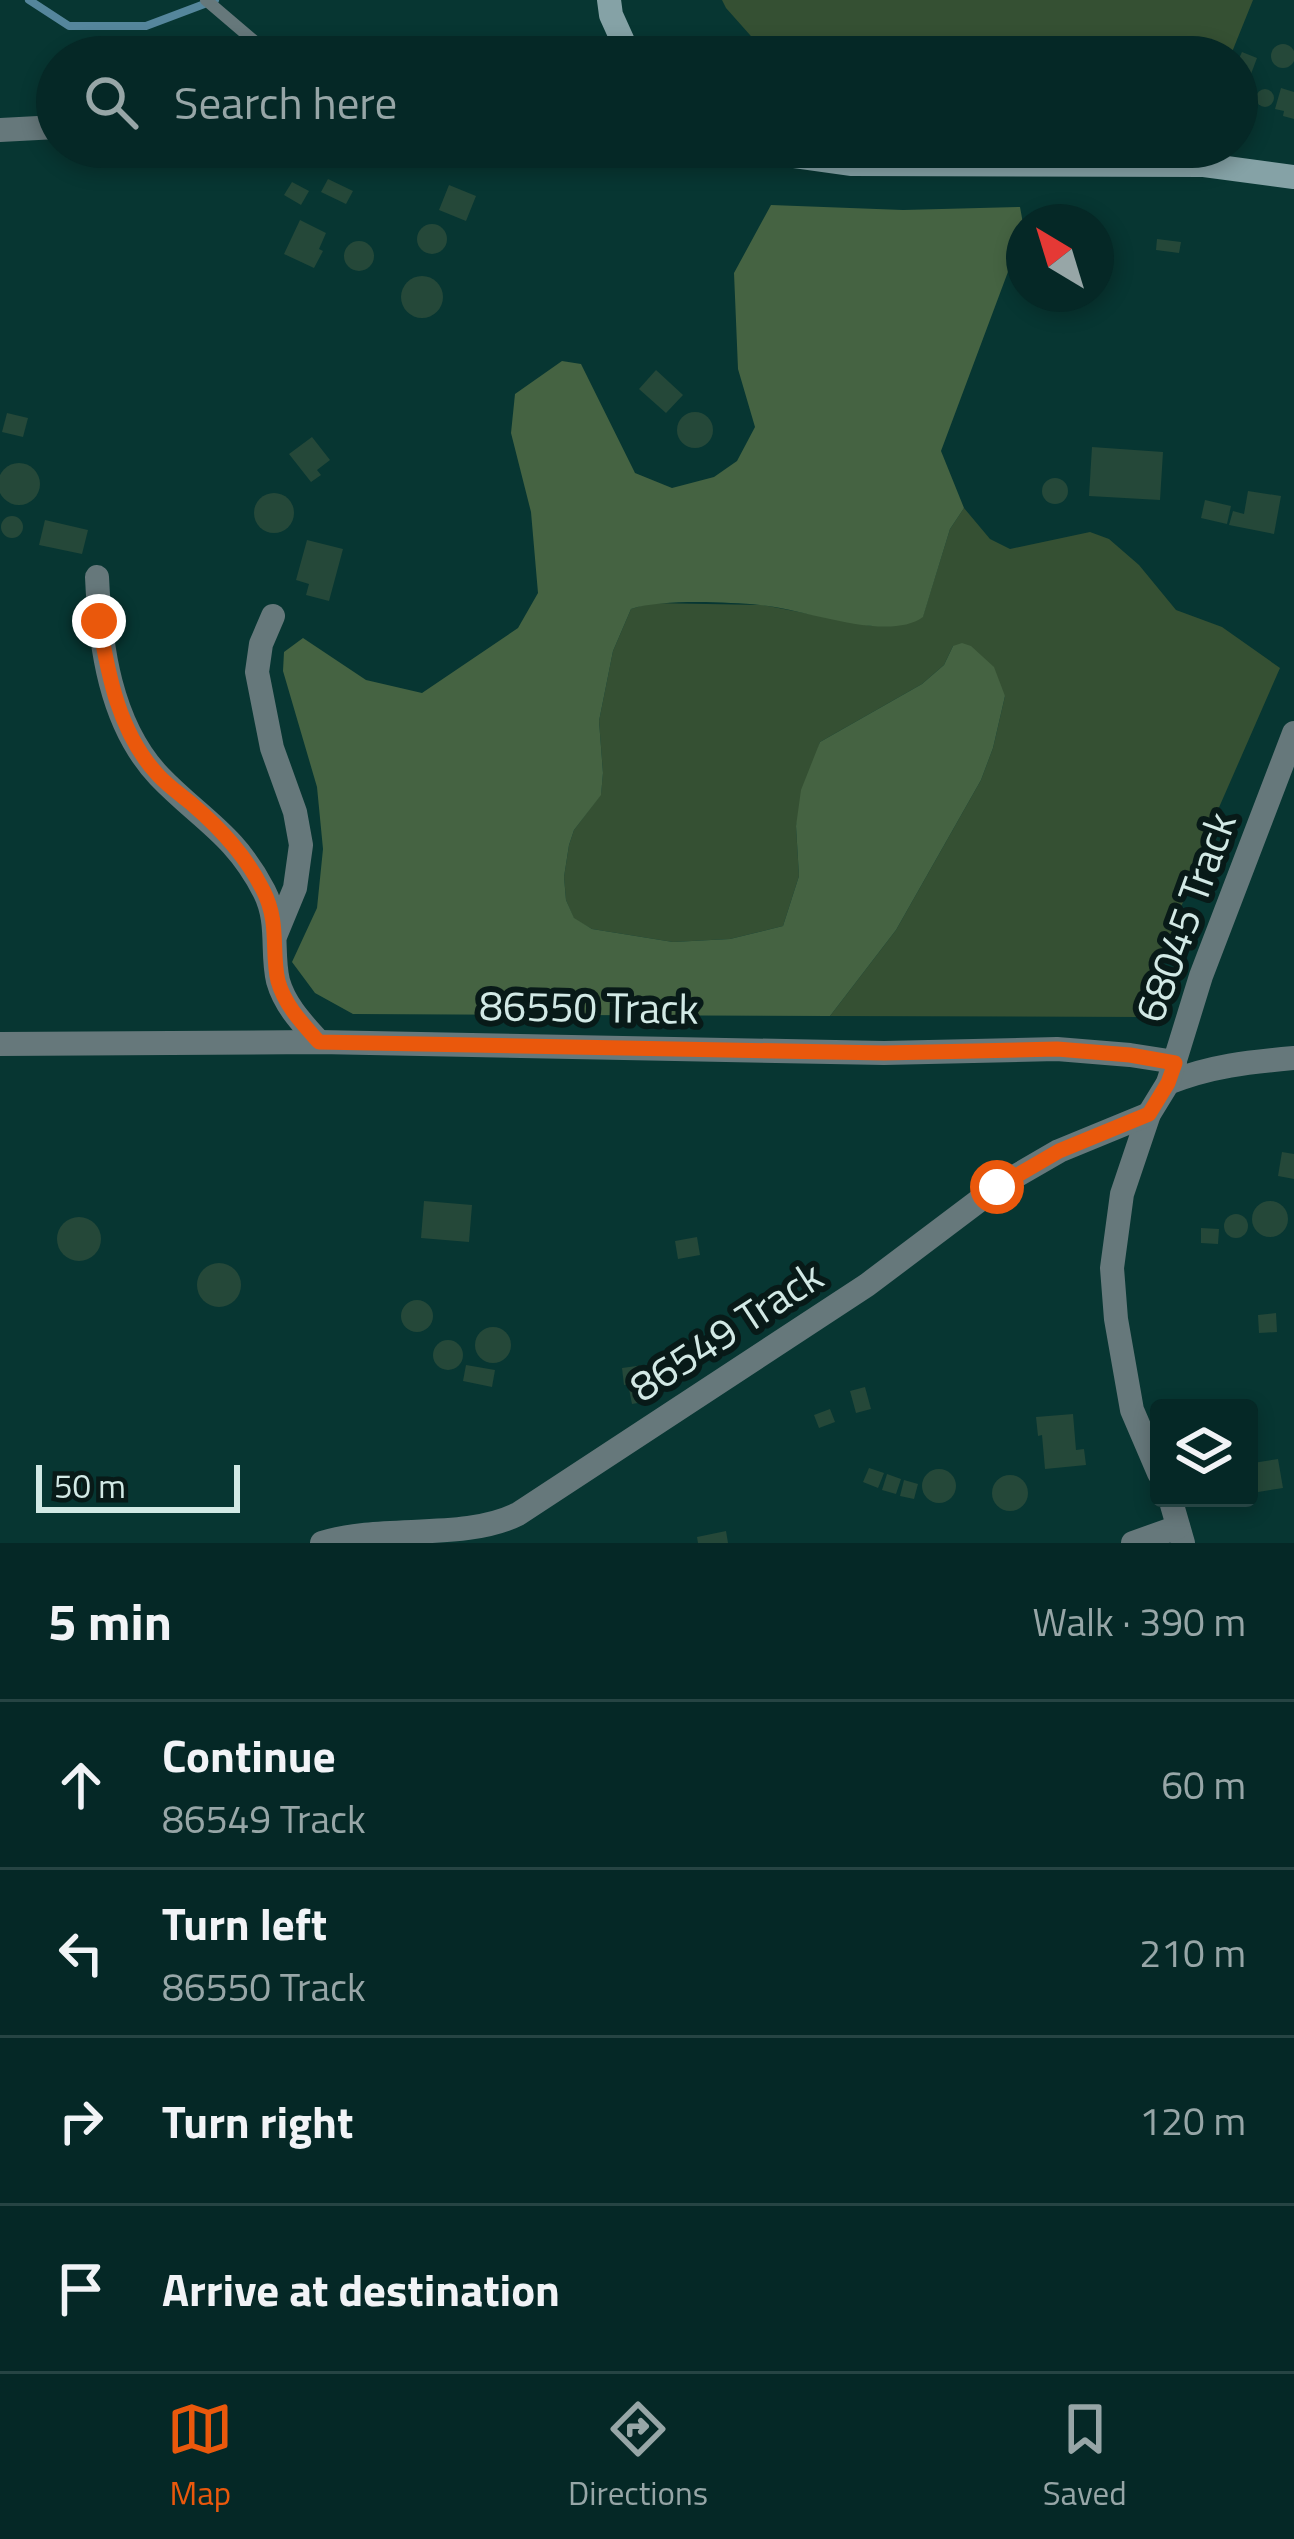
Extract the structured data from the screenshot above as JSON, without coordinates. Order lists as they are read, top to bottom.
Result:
{
  "streets": {
    "street": ["68045 Track", "86550 Track", "86549 Track"]
  },
  "crossings": [
    ["68045 Track", "86550 Track"],
    ["68045 Track", "86549 Track"]
  ],
  "scale_bar": "50 m",
  "north": "top left",
  "page": {
    "search": "Search here",
    "scale": "50 m",
    "heading": ["5 min", "Walk · 390 m"],
    "list": [
      ["Continue", "86549 Track", "60 m"],
      ["Turn left", "86550 Track", "210 m"],
      ["Turn right", "120 m"],
      "Arrive at destination"
    ],
    "nav": ["Map", "Directions", "Saved"]
  }
}
